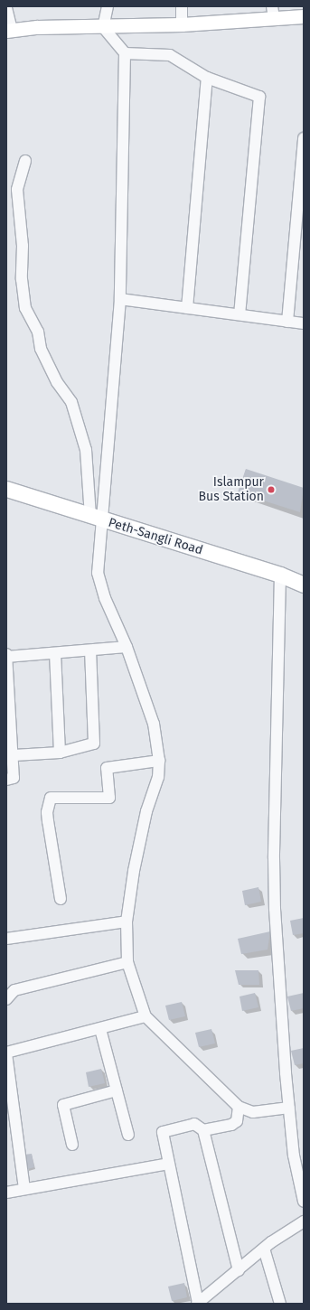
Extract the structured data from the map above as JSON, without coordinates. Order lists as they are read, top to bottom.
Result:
{
  "streets": {
    "highway": ["Peth-Sangli Road"]
  },
  "places": ["Islampur Bus Station"]
}
